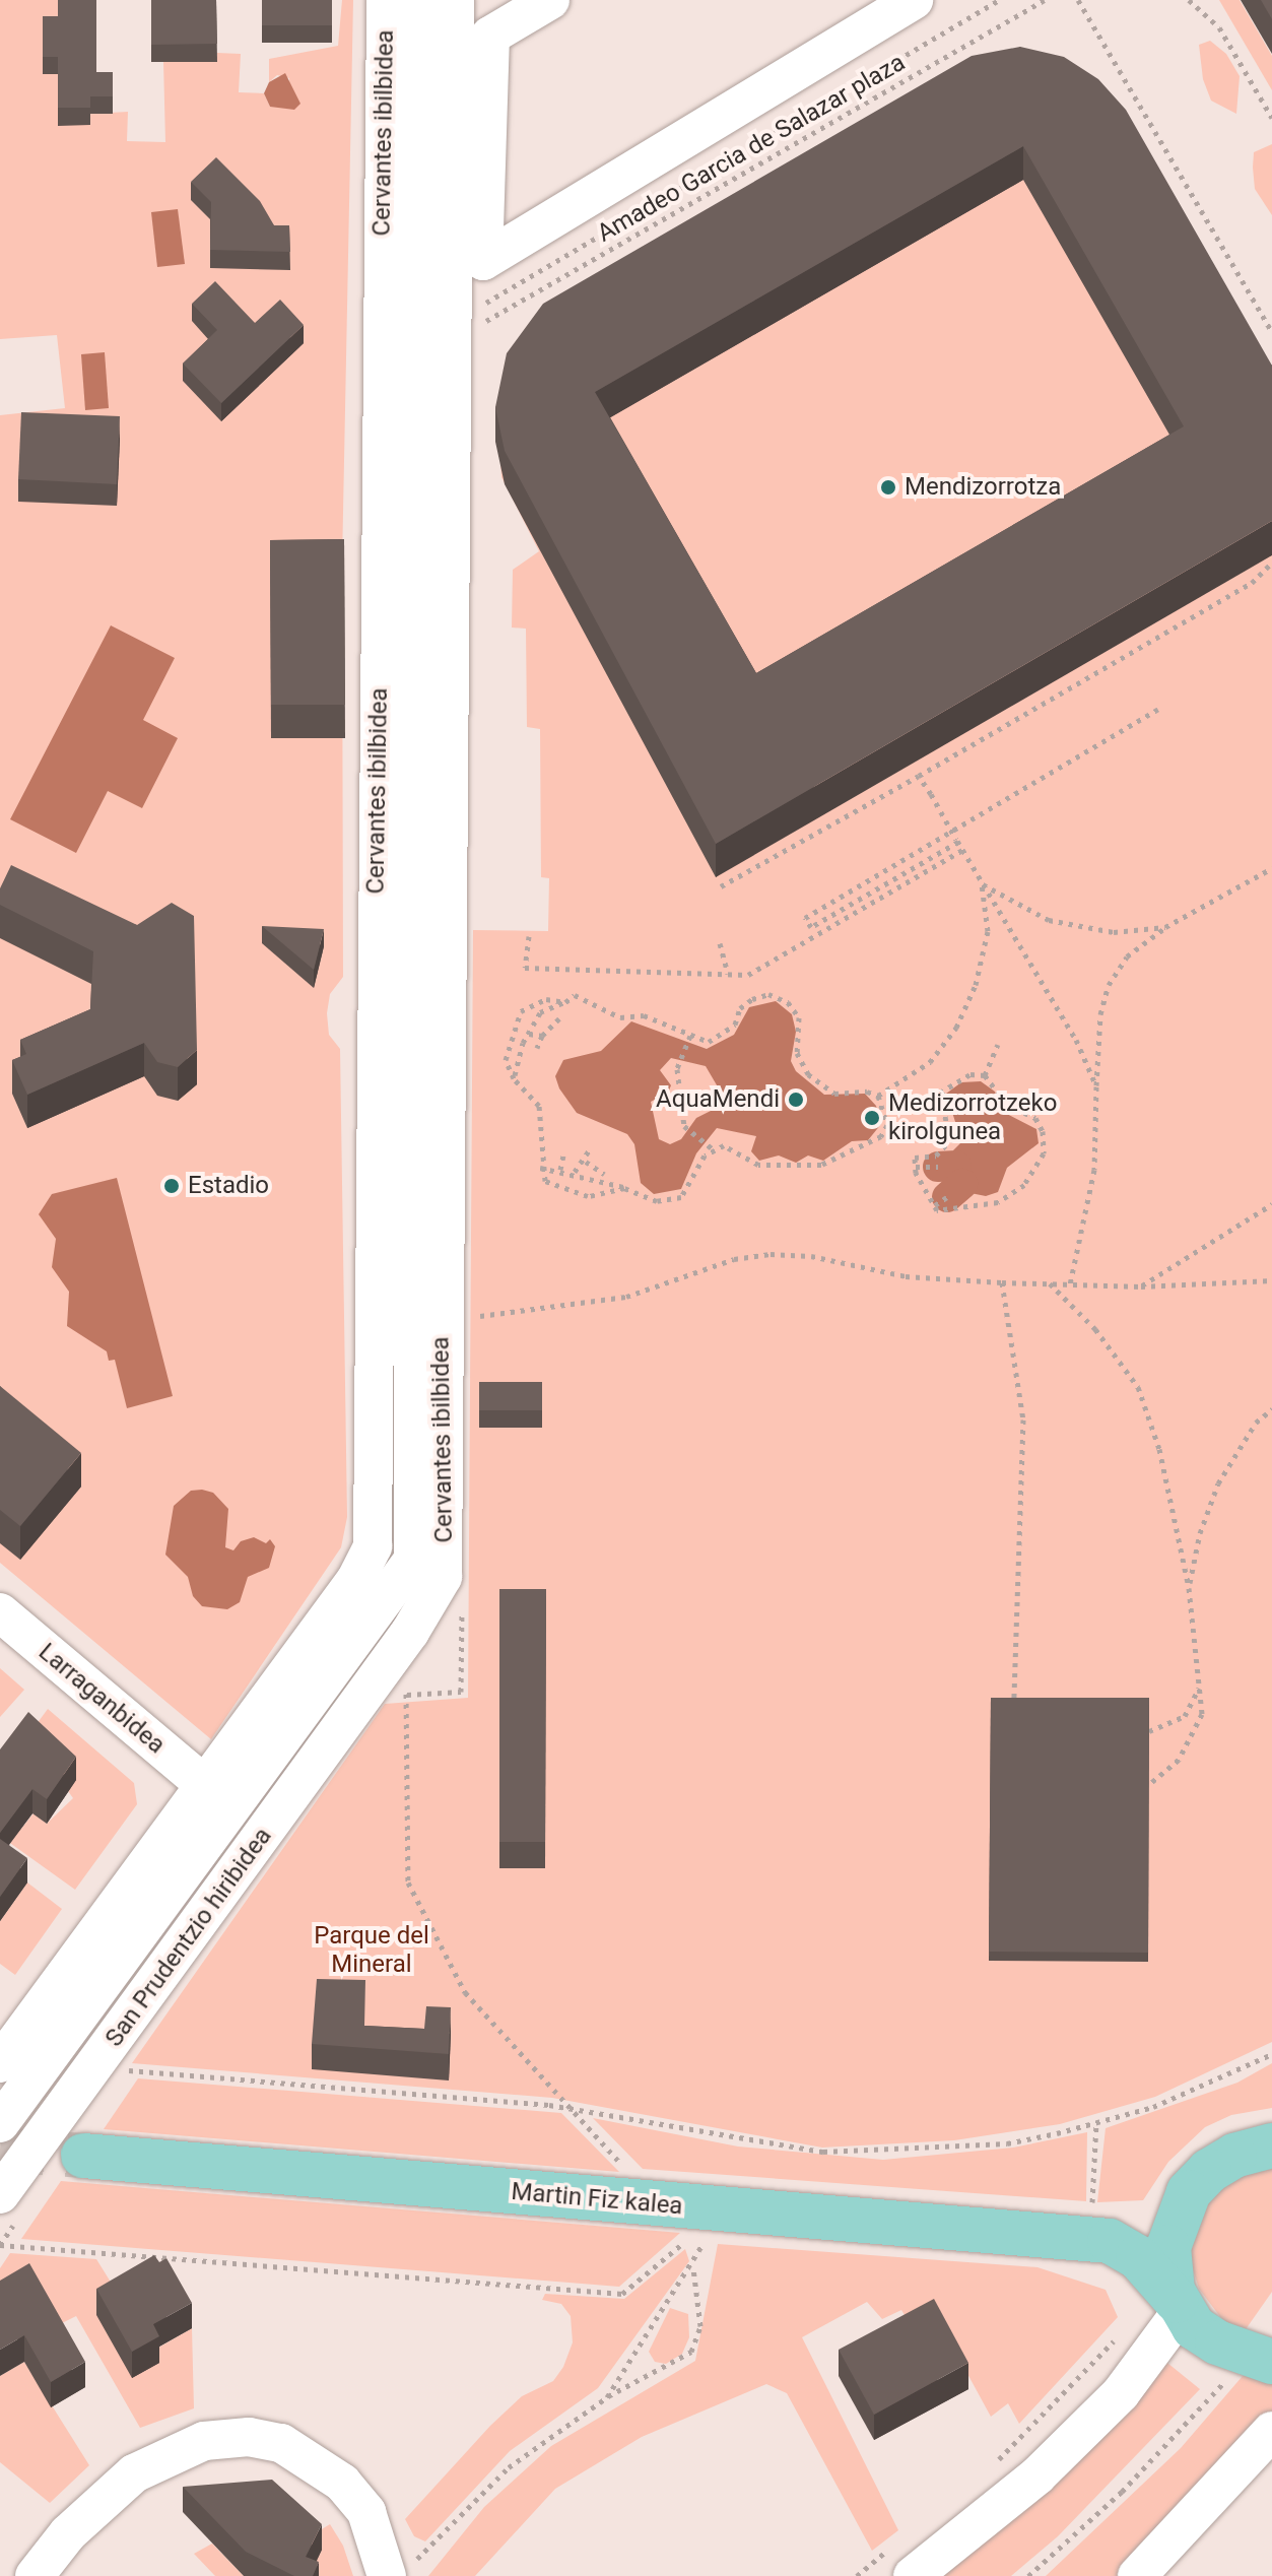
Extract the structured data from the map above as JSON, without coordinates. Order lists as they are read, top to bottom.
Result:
{
  "streets": {
    "main road": ["Martin Fiz kalea"],
    "street": ["Cervantes ibilbidea", "Larraganbidea", "San Prudentzio hiribidea"],
    "path": ["Amadeo Garcia de Salazar plaza"]
  },
  "crossings": [
    ["Cervantes ibilbidea", "Amadeo Garcia de Salazar plaza"],
    ["Cervantes ibilbidea", "San Prudentzio hiribidea"]
  ],
  "parks": ["Parque del Mineral"],
  "places": [
    "Mendizorrotza",
    "AquaMendi",
    "Medizorrotzeko kirolgunea",
    "Estadio"
  ]
}
